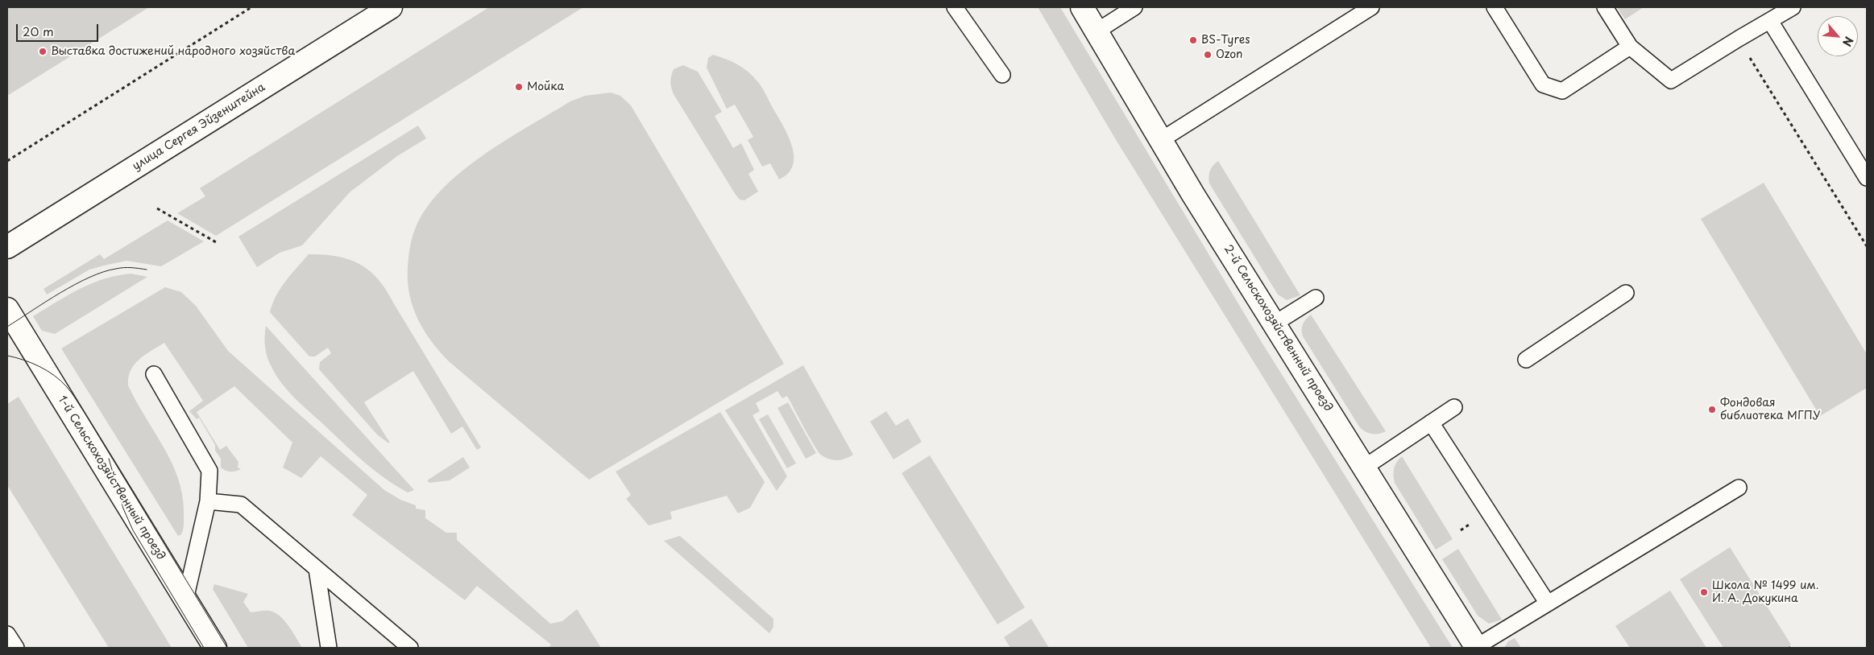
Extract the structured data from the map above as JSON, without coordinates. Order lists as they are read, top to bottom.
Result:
{
  "streets": {
    "street": ["улица Сергея Эйзенштейна", "2-й Сельскохозяйственный проезд", "1-й Сельскохозяйственный проезд"]
  },
  "places": [
    "BS-Tyres",
    "Выставка достижений народного хозяйства",
    "Ozon",
    "Мойка",
    "Фондовая библиотека МГПУ",
    "Школа № 1499 им. И. А. Докукина"
  ],
  "scale_bar": "20 m",
  "north": "bottom right"
}
